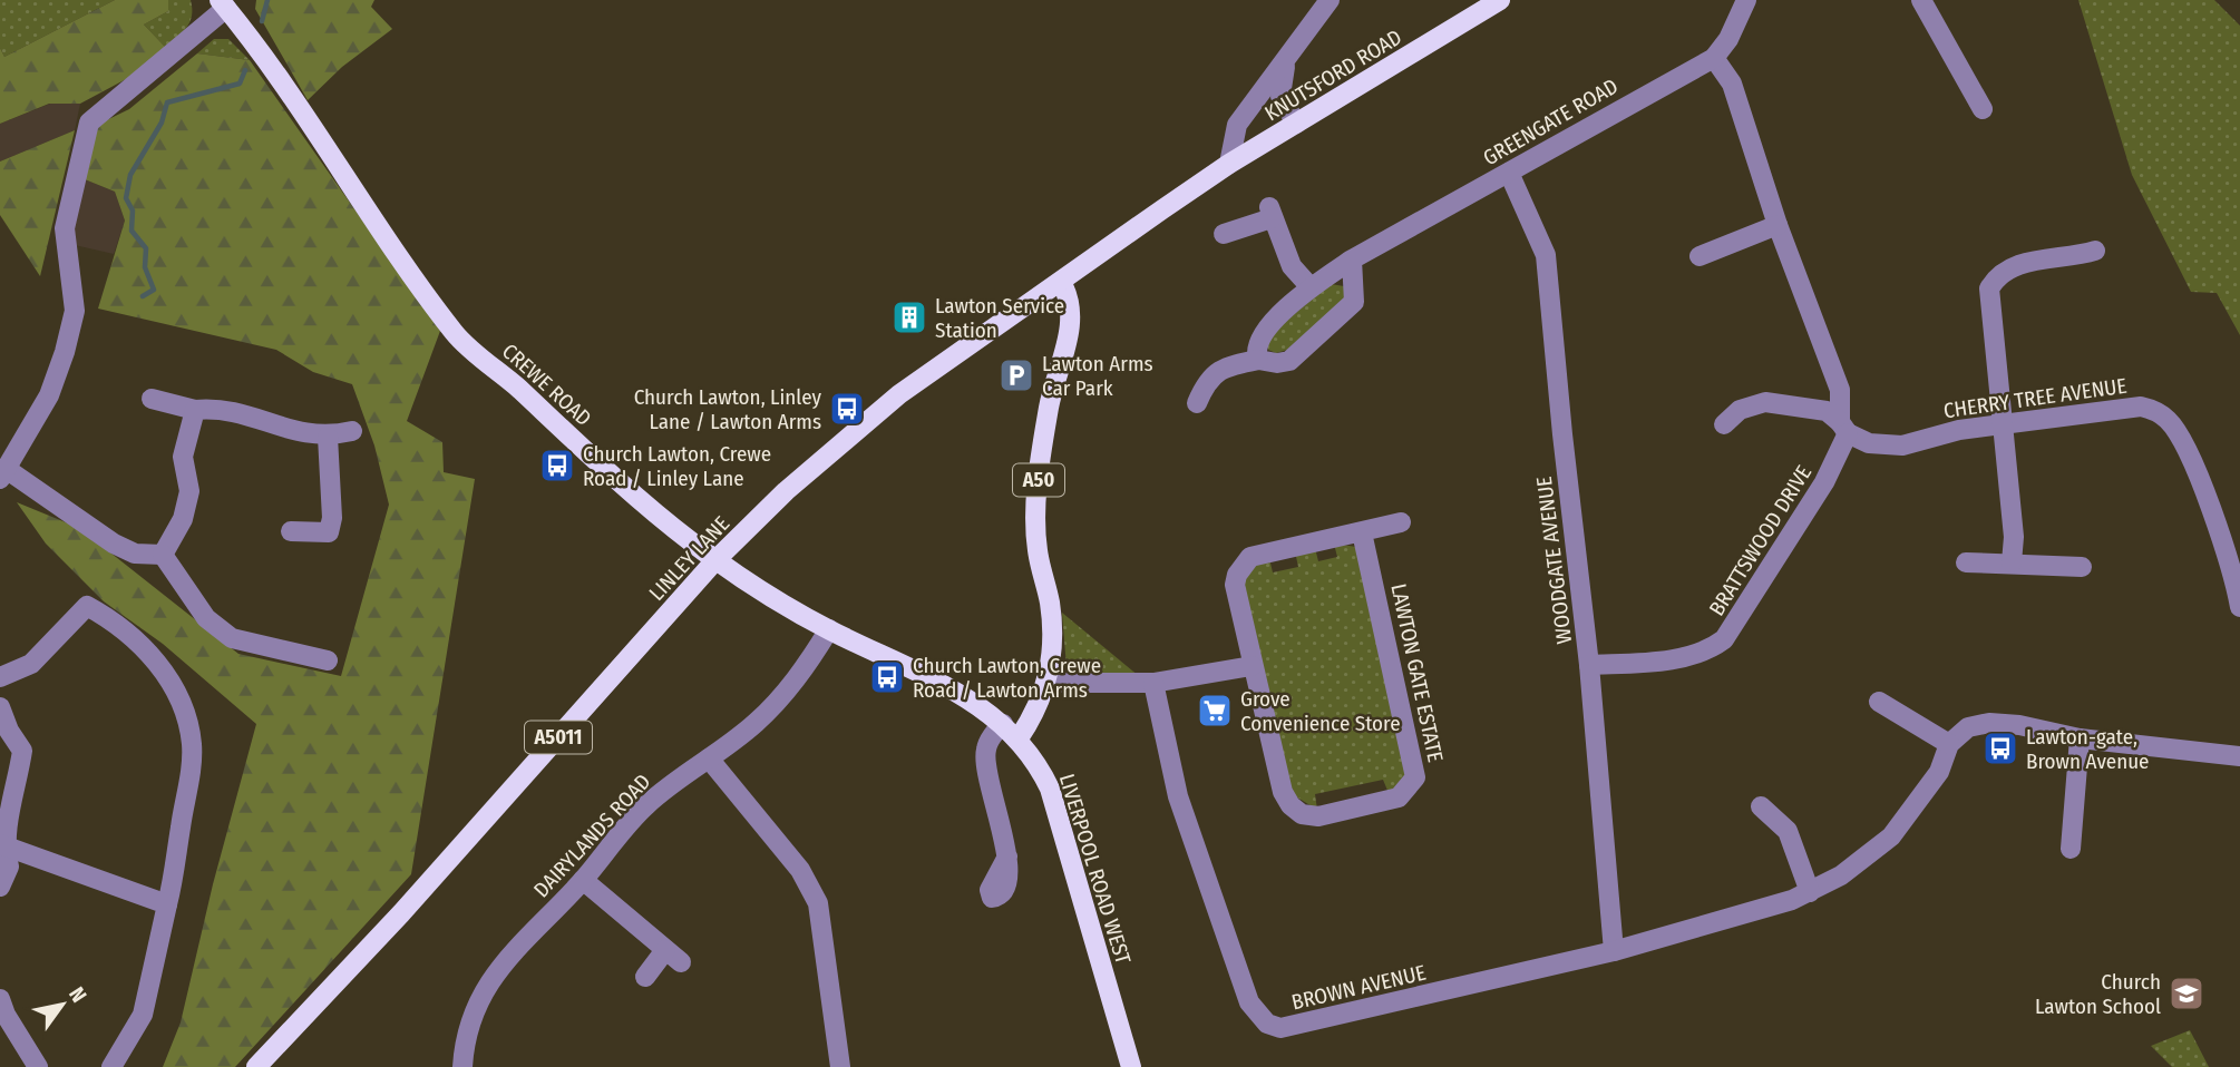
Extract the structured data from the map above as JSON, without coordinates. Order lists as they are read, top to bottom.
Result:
{
  "streets": {
    "main road": [
      "KNUTSFORD ROAD",
      "CREWE ROAD",
      "A50",
      "LINLEY LANE",
      "A5011",
      "LIVERPOOL ROAD WEST"
    ],
    "street": [
      "GREENGATE ROAD",
      "CHERRY TREE AVENUE",
      "BRATTSWOOD DRIVE",
      "WOODGATE AVENUE",
      "LAWTON GATE ESTATE",
      "DAIRYLANDS ROAD",
      "BROWN AVENUE"
    ]
  },
  "crossings": [
    ["KNUTSFORD ROAD", "LINLEY LANE"],
    ["GREENGATE ROAD", "BRATTSWOOD DRIVE"],
    ["GREENGATE ROAD", "WOODGATE AVENUE"],
    ["CREWE ROAD", "A50"],
    ["CREWE ROAD", "LINLEY LANE"],
    ["CREWE ROAD", "DAIRYLANDS ROAD"],
    ["CREWE ROAD", "LIVERPOOL ROAD WEST"],
    ["CHERRY TREE AVENUE", "BRATTSWOOD DRIVE"],
    ["A50", "LINLEY LANE"],
    ["A50", "LIVERPOOL ROAD WEST"],
    ["BRATTSWOOD DRIVE", "WOODGATE AVENUE"],
    ["WOODGATE AVENUE", "BROWN AVENUE"]
  ],
  "places": {
    "building": ["Lawton Service Station"],
    "parking": ["Lawton Arms Car Park"],
    "bus stop": [
      "Church Lawton, Linley Lane / Lawton Arms",
      "Church Lawton, Crewe Road / Linley Lane",
      "Church Lawton, Crewe Road / Lawton Arms",
      "Lawton-gate, Brown Avenue"
    ],
    "supermarket": ["Grove Convenience Store"],
    "school or university": ["Church Lawton School"]
  },
  "north": "top right"
}
